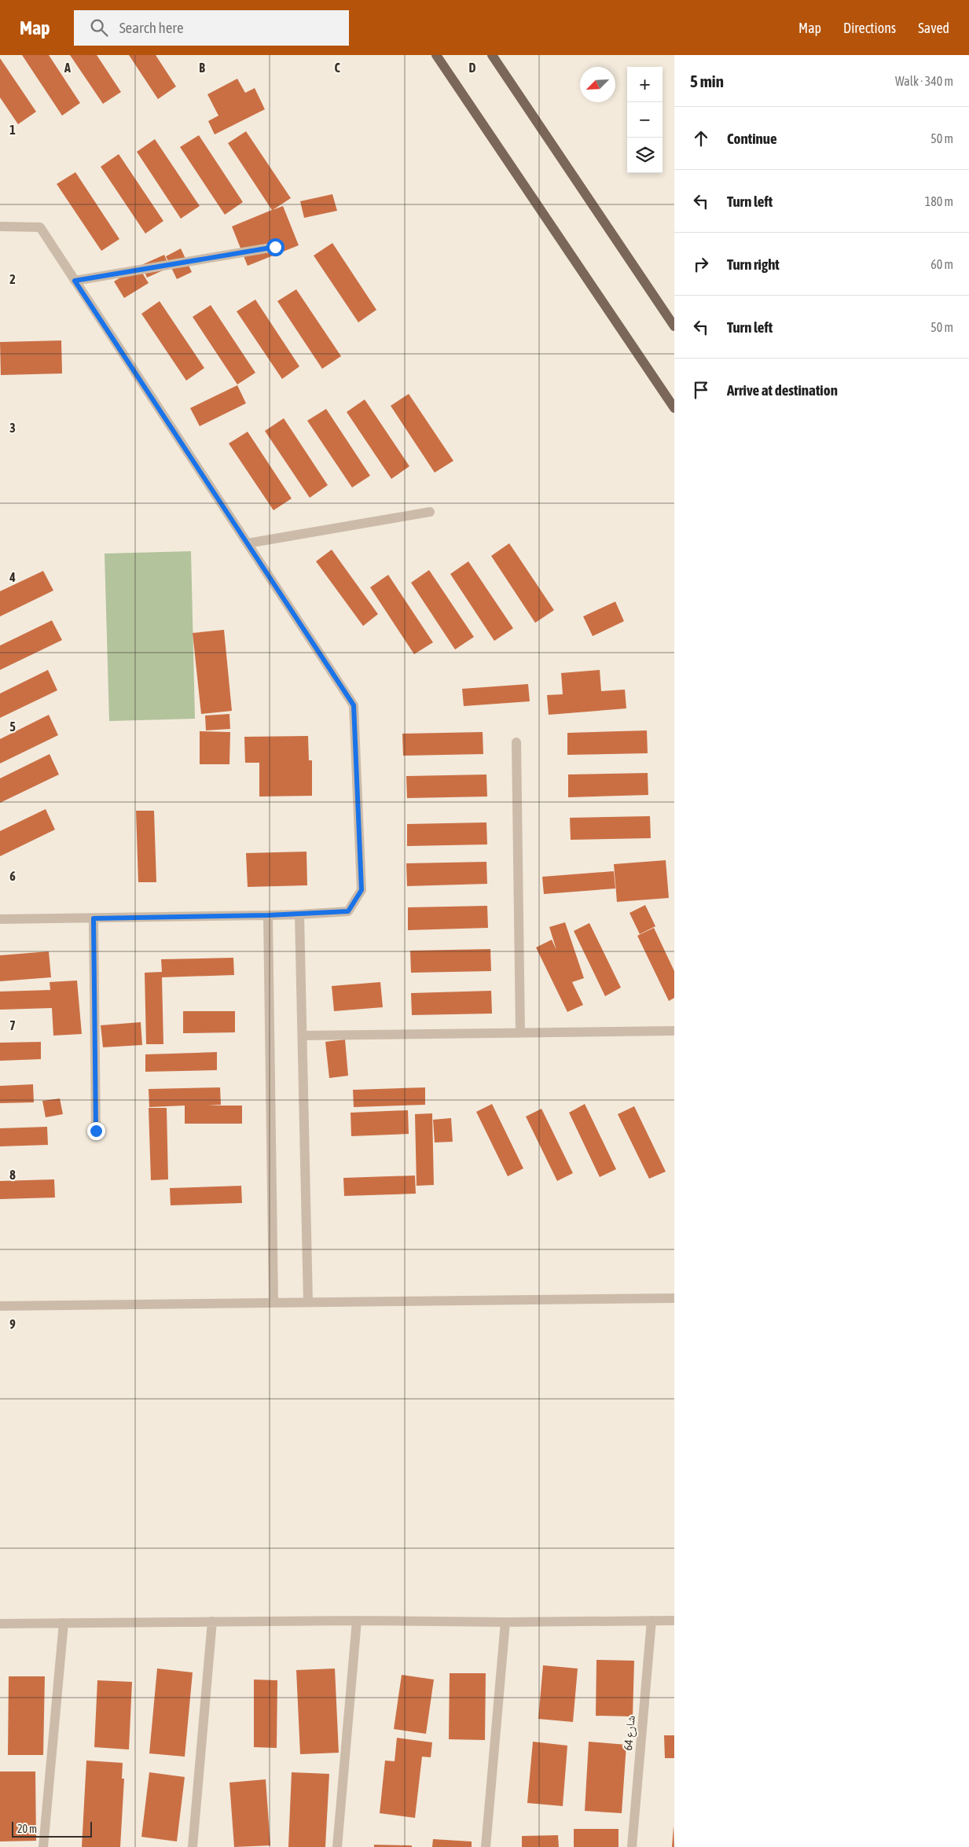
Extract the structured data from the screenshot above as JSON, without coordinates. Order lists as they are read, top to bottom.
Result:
{
  "streets": {
    "street": ["شارع 64"]
  },
  "scale_bar": "20 m",
  "north": "bottom left",
  "page": {
    "header": "Map",
    "search": "Search here",
    "nav": ["Map", "Directions", "Saved"],
    "heading": ["5 min", "Walk · 340 m"],
    "map_buttons": ["+", "−"],
    "list": [
      ["Continue", "50 m"],
      ["Turn left", "180 m"],
      ["Turn right", "60 m"],
      ["Turn left", "50 m"],
      "Arrive at destination"
    ],
    "scale": "20 m"
  },
  "grid": {
    "columns": [
      "A",
      "B",
      "C",
      "D"
    ],
    "rows": [
      "1",
      "2",
      "3",
      "4",
      "5",
      "6",
      "7",
      "8",
      "9"
    ]
  }
}
